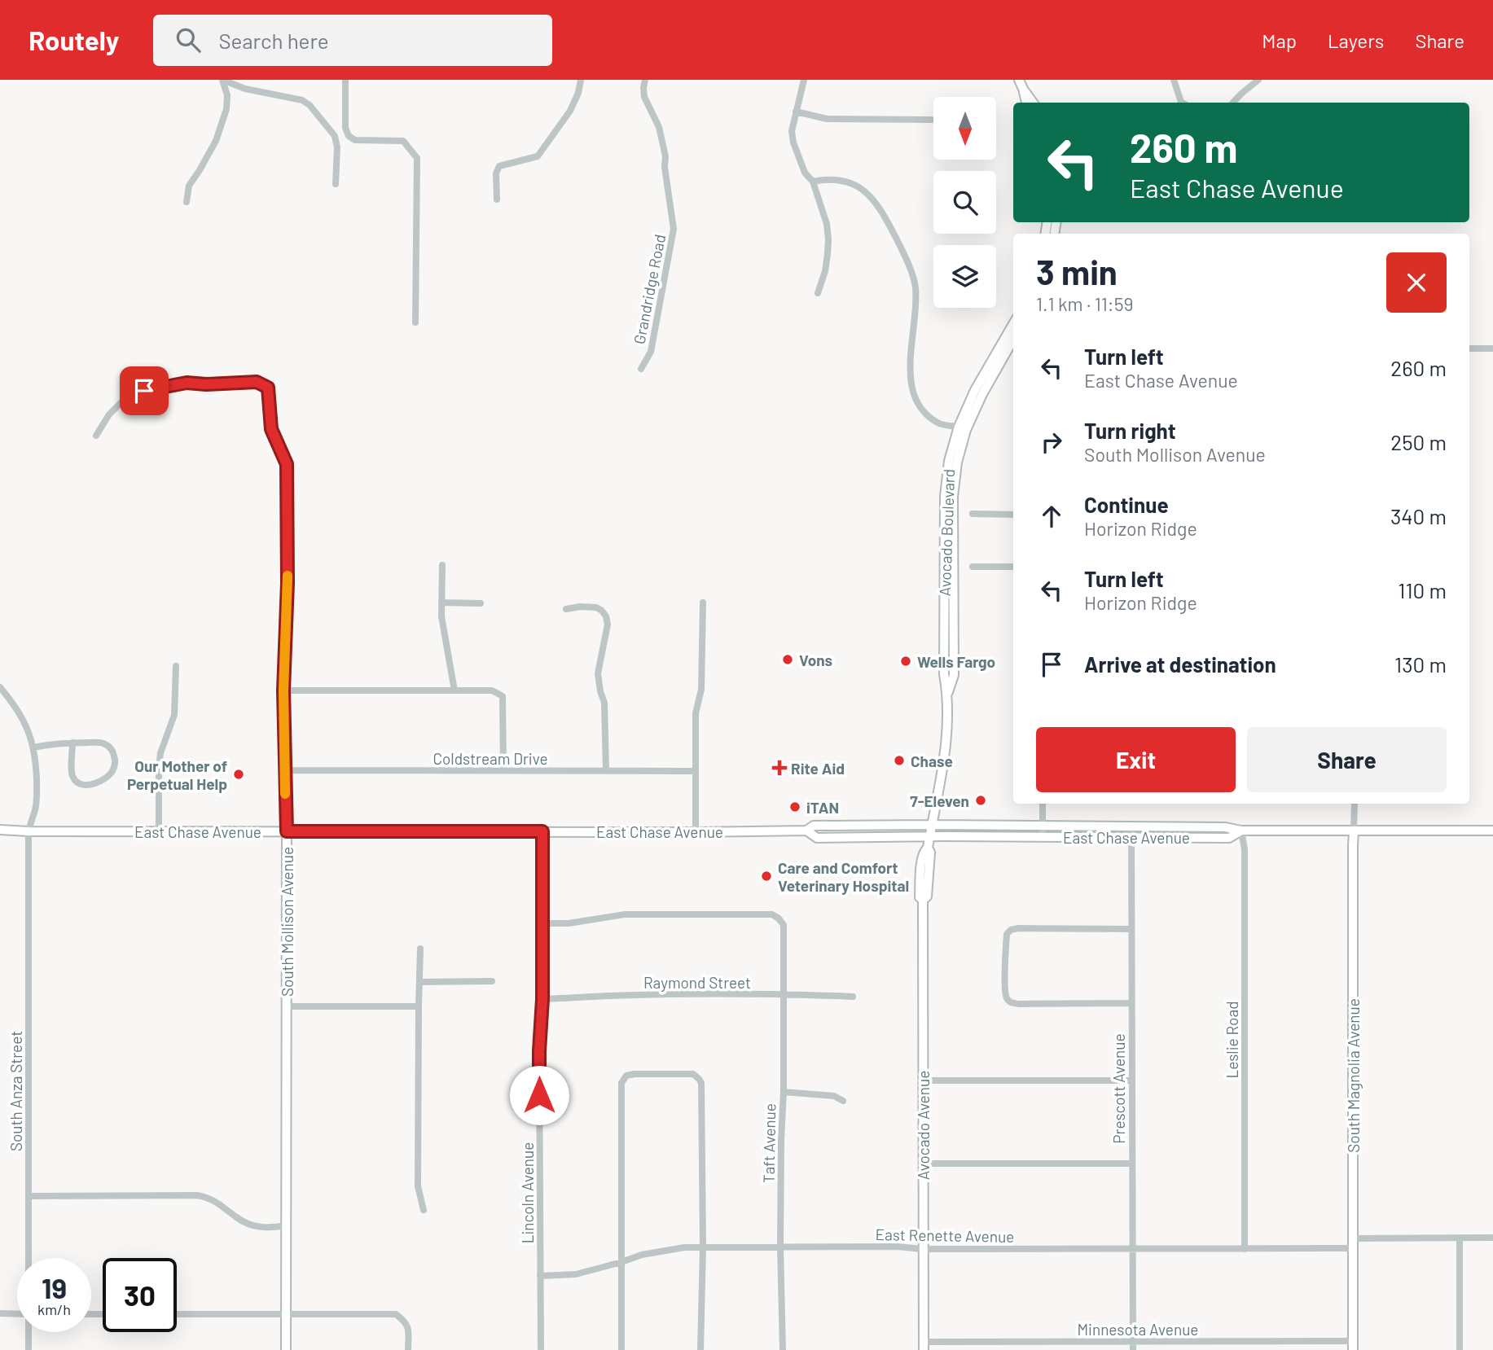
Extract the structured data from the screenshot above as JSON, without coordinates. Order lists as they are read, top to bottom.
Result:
{
  "streets": {
    "main road": [
      "Avocado Boulevard",
      "East Chase Avenue",
      "South Mollison Avenue",
      "South Magnolia Avenue",
      "Avocado Avenue"
    ],
    "street": [
      "Grandridge Road",
      "Coldstream Drive",
      "Raymond Street",
      "Leslie Road",
      "Prescott Avenue",
      "South Anza Street",
      "Taft Avenue",
      "Lincoln Avenue",
      "East Renette Avenue",
      "Minnesota Avenue"
    ]
  },
  "crossings": [
    ["Avocado Boulevard", "East Chase Avenue"],
    ["Avocado Boulevard", "Avocado Avenue"],
    ["Coldstream Drive", "South Mollison Avenue"],
    ["East Chase Avenue", "South Mollison Avenue"],
    ["East Chase Avenue", "Leslie Road"],
    ["East Chase Avenue", "South Magnolia Avenue"],
    ["East Chase Avenue", "Prescott Avenue"],
    ["East Chase Avenue", "South Anza Street"],
    ["East Chase Avenue", "Avocado Avenue"],
    ["East Chase Avenue", "Lincoln Avenue"],
    ["Raymond Street", "Taft Avenue"],
    ["Raymond Street", "Lincoln Avenue"],
    ["Leslie Road", "East Renette Avenue"],
    ["South Magnolia Avenue", "East Renette Avenue"],
    ["South Magnolia Avenue", "Minnesota Avenue"],
    ["Prescott Avenue", "East Renette Avenue"],
    ["Prescott Avenue", "Minnesota Avenue"],
    ["Avocado Avenue", "East Renette Avenue"],
    ["Avocado Avenue", "Minnesota Avenue"],
    ["Taft Avenue", "Lincoln Avenue"],
    ["Taft Avenue", "East Renette Avenue"],
    ["Lincoln Avenue", "East Renette Avenue"]
  ],
  "places": {
    "other": [
      "Vons",
      "Wells Fargo",
      "Chase",
      "Our Mother of Perpetual Help",
      "7-Eleven",
      "iTAN",
      "Care and Comfort Veterinary Hospital"
    ],
    "health": ["Rite Aid"]
  },
  "north": "bottom",
  "page": {
    "header": "Routely",
    "search": "Search here",
    "nav": ["Map", "Layers", "Share"],
    "turn": ["260 m", "East Chase Avenue"],
    "heading": ["3 min", "1.1 km · 11:59"],
    "list": [
      {
        "name": "Turn left",
        "note": "East Chase Avenue",
        "value": "260 m"
      },
      {
        "name": "Turn right",
        "note": "South Mollison Avenue",
        "value": "250 m"
      },
      {
        "name": "Continue",
        "note": "Horizon Ridge",
        "value": "340 m"
      },
      {
        "name": "Turn left",
        "note": "Horizon Ridge",
        "value": "110 m"
      },
      {
        "name": "Arrive at destination",
        "value": "130 m"
      }
    ],
    "buttons": ["Exit", "Share"],
    "speed": "19 km/h",
    "limit": "30"
  }
}
